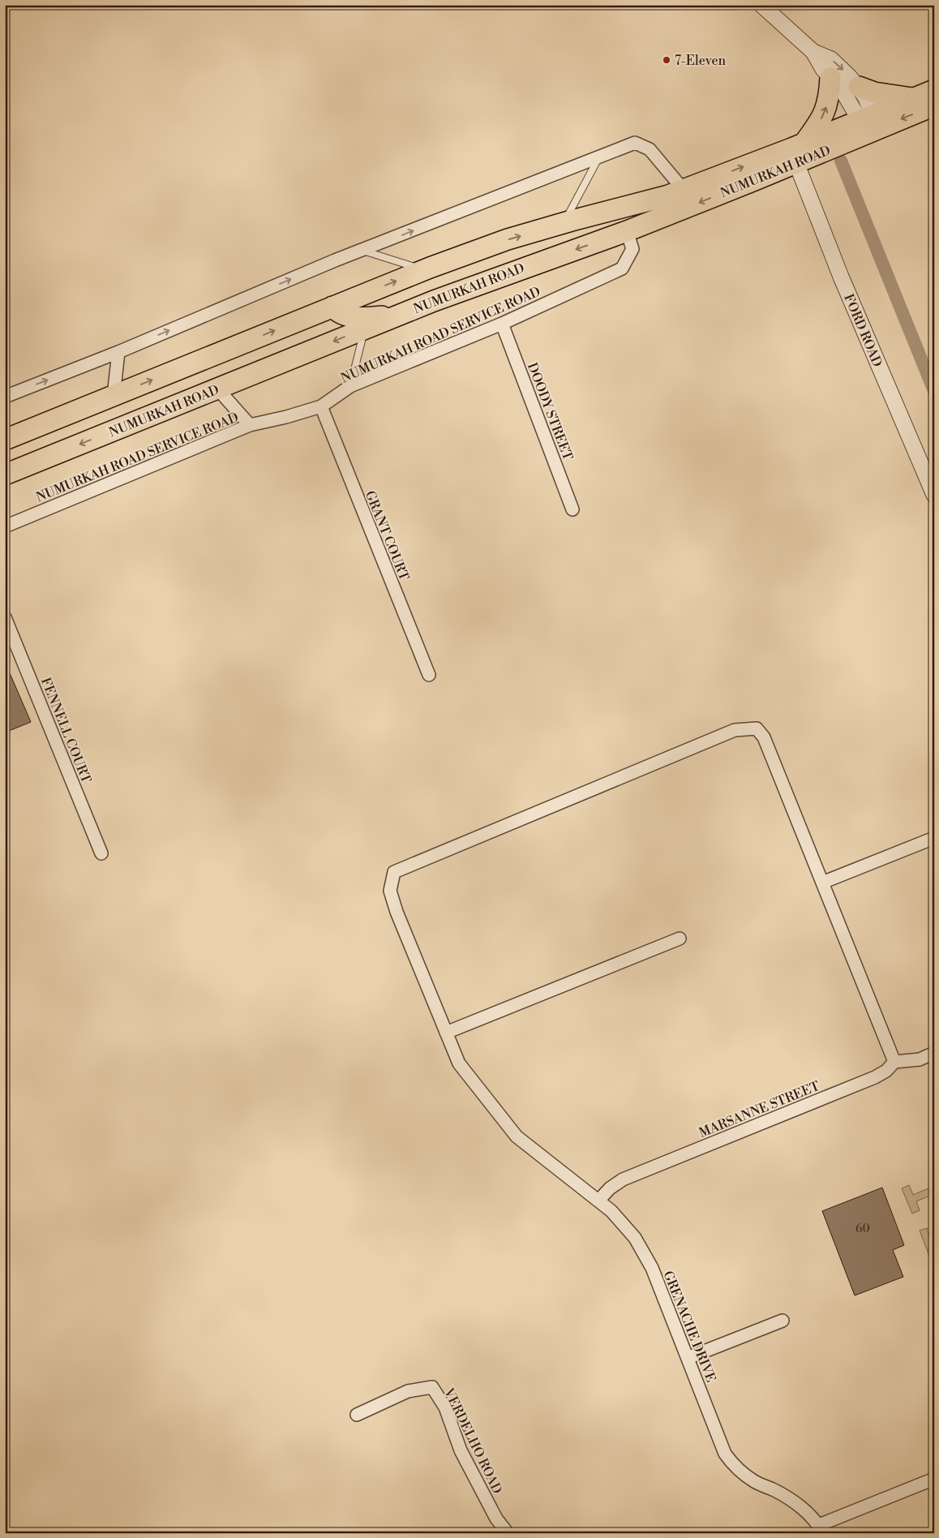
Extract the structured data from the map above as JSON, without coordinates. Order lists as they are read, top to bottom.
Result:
{
  "streets": {
    "highway": ["NUMURKAH ROAD"],
    "street": [
      "FORD ROAD",
      "NUMURKAH ROAD SERVICE ROAD",
      "DOODY STREET",
      "GRANT COURT",
      "FENNELL COURT",
      "MARSANNE STREET",
      "GRENACHE DRIVE",
      "VERDELHO ROAD"
    ]
  },
  "crossings": [
    ["NUMURKAH ROAD", "FORD ROAD"],
    ["NUMURKAH ROAD", "NUMURKAH ROAD SERVICE ROAD"],
    ["NUMURKAH ROAD SERVICE ROAD", "DOODY STREET"],
    ["NUMURKAH ROAD SERVICE ROAD", "GRANT COURT"],
    ["MARSANNE STREET", "GRENACHE DRIVE"]
  ],
  "places": ["7-Eleven"],
  "house_numbers": ["60"]
}
